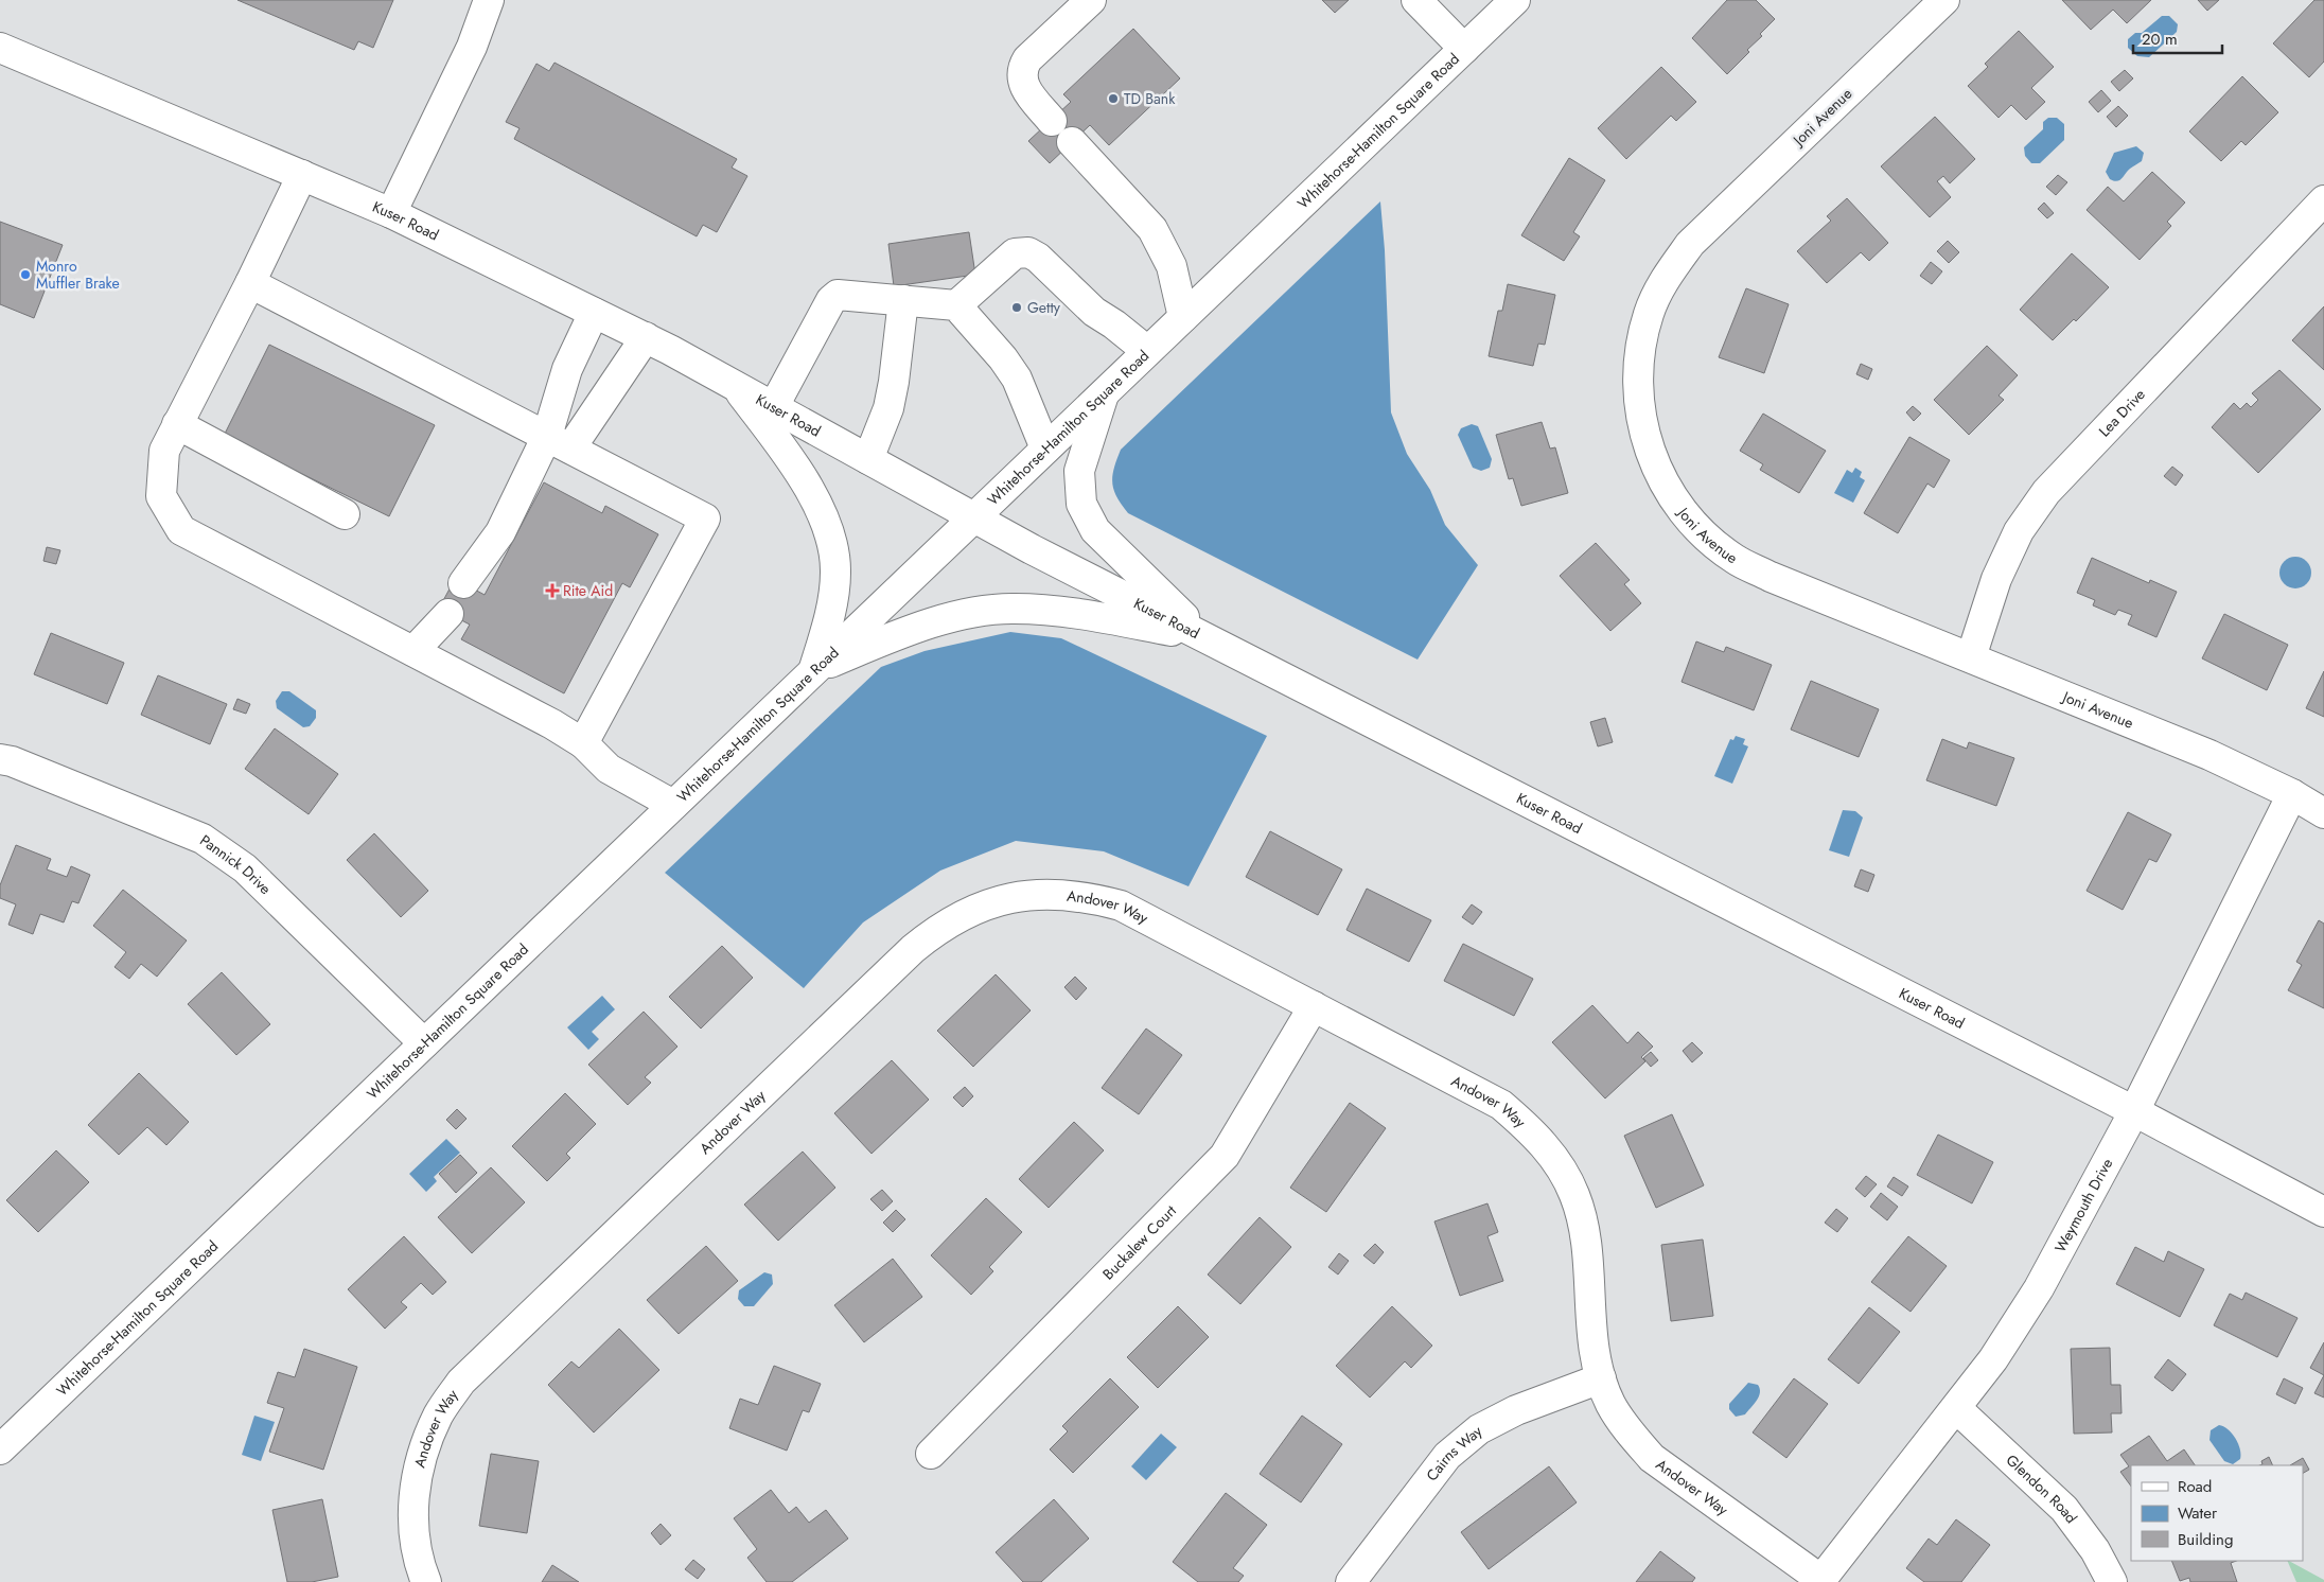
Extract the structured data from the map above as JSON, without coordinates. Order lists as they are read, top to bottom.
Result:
{
  "streets": {
    "street": [
      "Joni Avenue",
      "Whitehorse-Hamilton Square Road",
      "Kuser Road",
      "Lea Drive",
      "Pannick Drive",
      "Andover Way",
      "Weymouth Drive",
      "Buckalew Court",
      "Cairns Way",
      "Glendon Road"
    ]
  },
  "crossings": [
    ["Joni Avenue", "Lea Drive"],
    ["Joni Avenue", "Weymouth Drive"],
    ["Whitehorse-Hamilton Square Road", "Kuser Road"],
    ["Whitehorse-Hamilton Square Road", "Pannick Drive"],
    ["Kuser Road", "Weymouth Drive"],
    ["Andover Way", "Weymouth Drive"],
    ["Andover Way", "Buckalew Court"],
    ["Andover Way", "Cairns Way"],
    ["Weymouth Drive", "Glendon Road"]
  ],
  "places": {
    "other": ["TD Bank", "Monro Muffler Brake", "Getty"],
    "health": ["Rite Aid"]
  },
  "legend": ["Road", "Water", "Building"],
  "scale_bar": "20 m"
}
